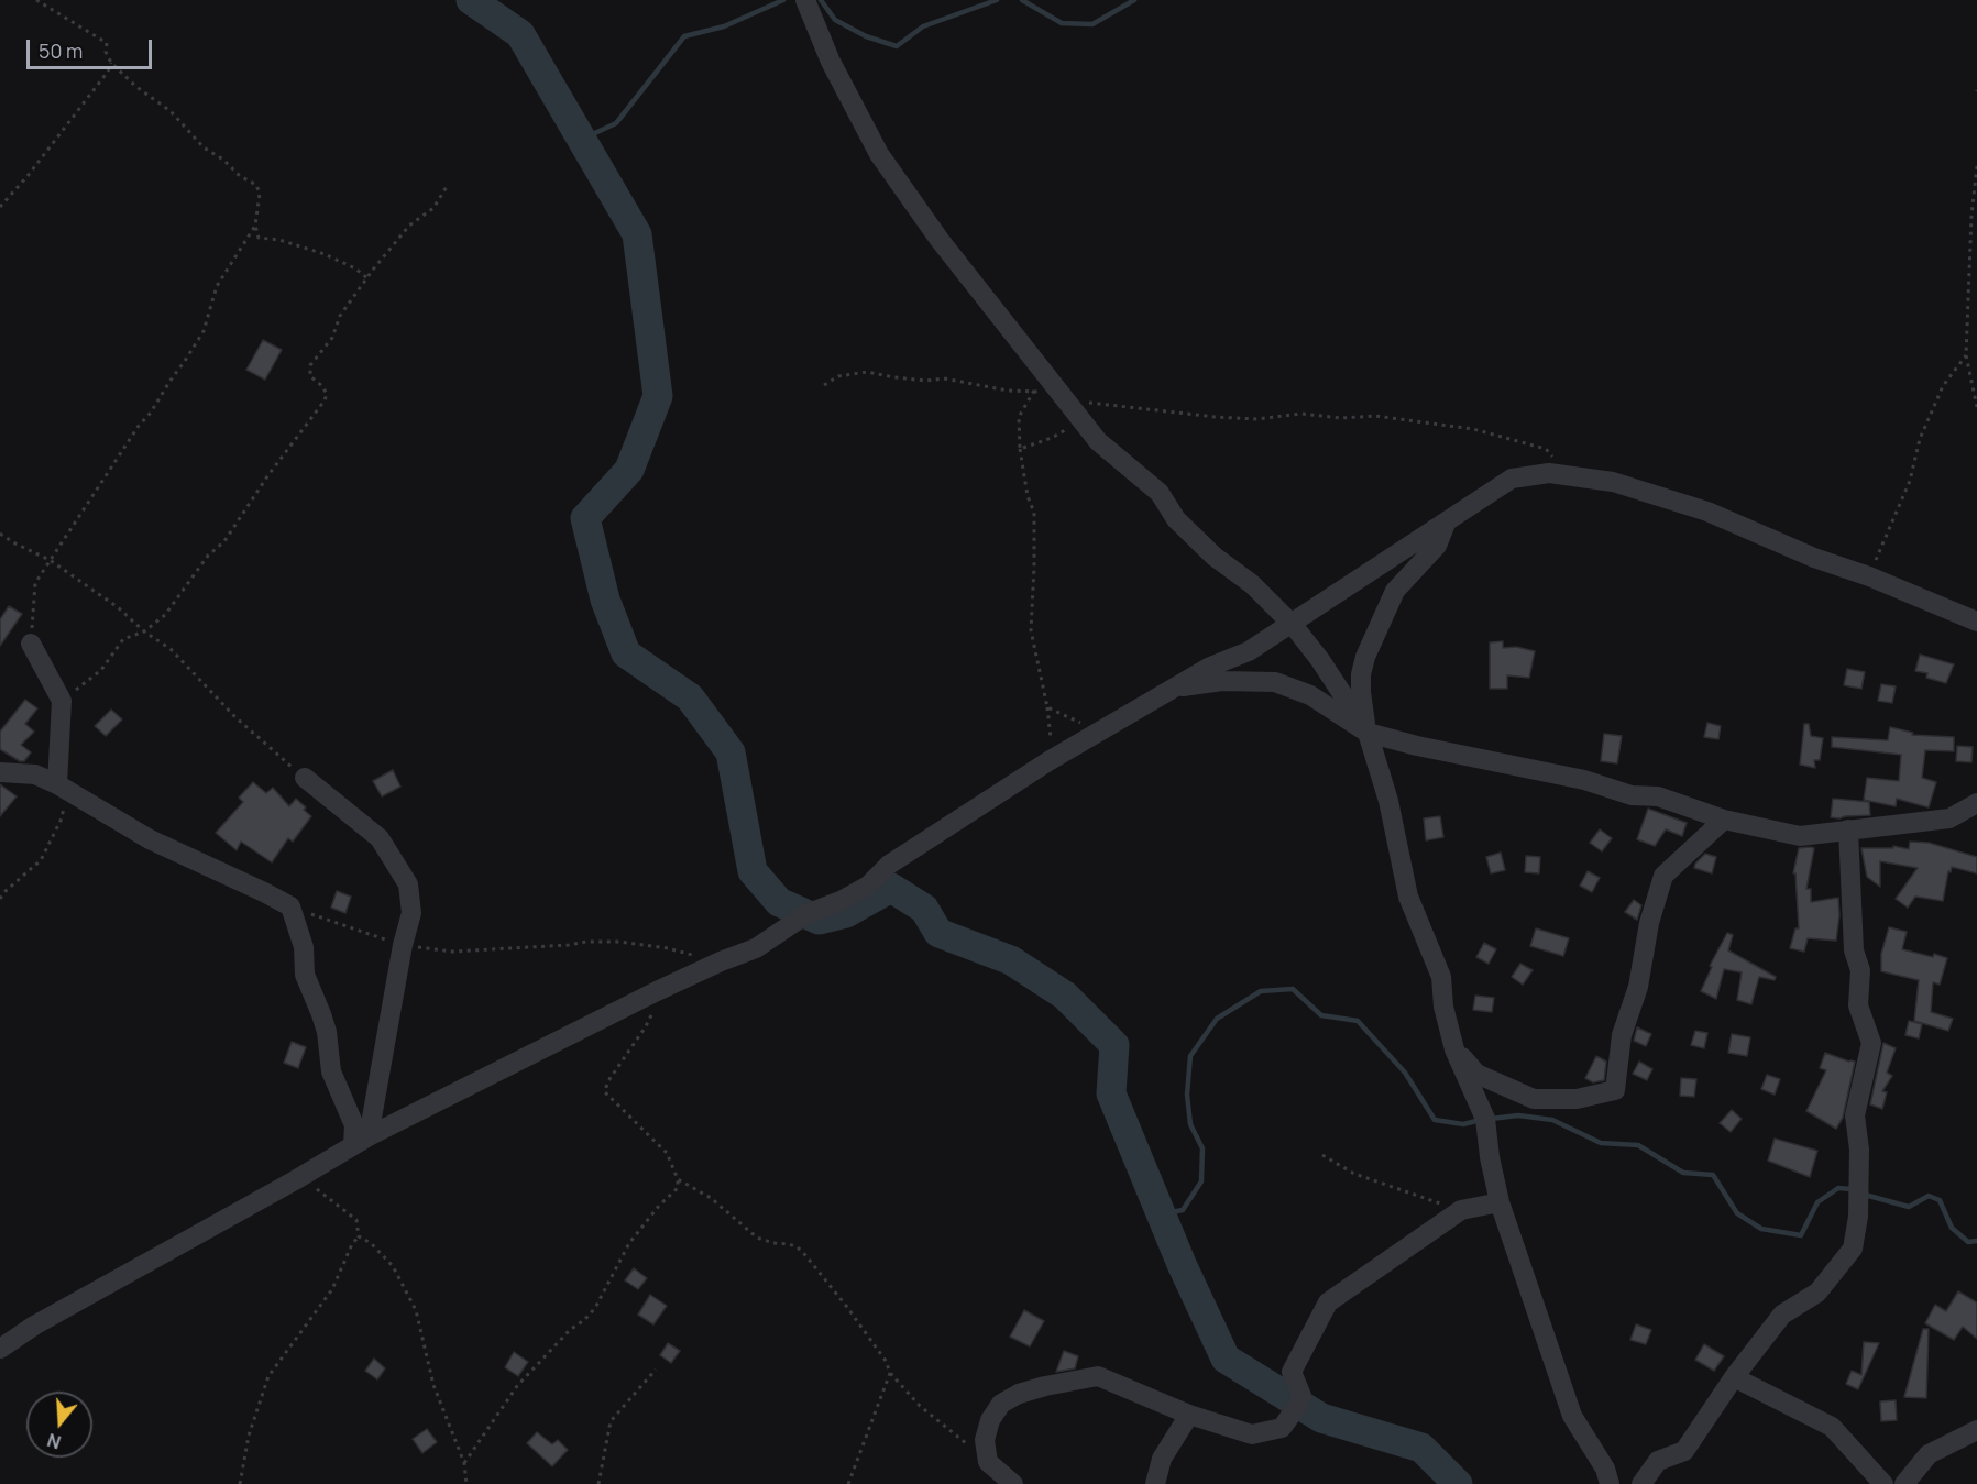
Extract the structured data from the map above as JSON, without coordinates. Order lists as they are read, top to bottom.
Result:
{
  "scale_bar": "50 m",
  "north": "bottom"
}
